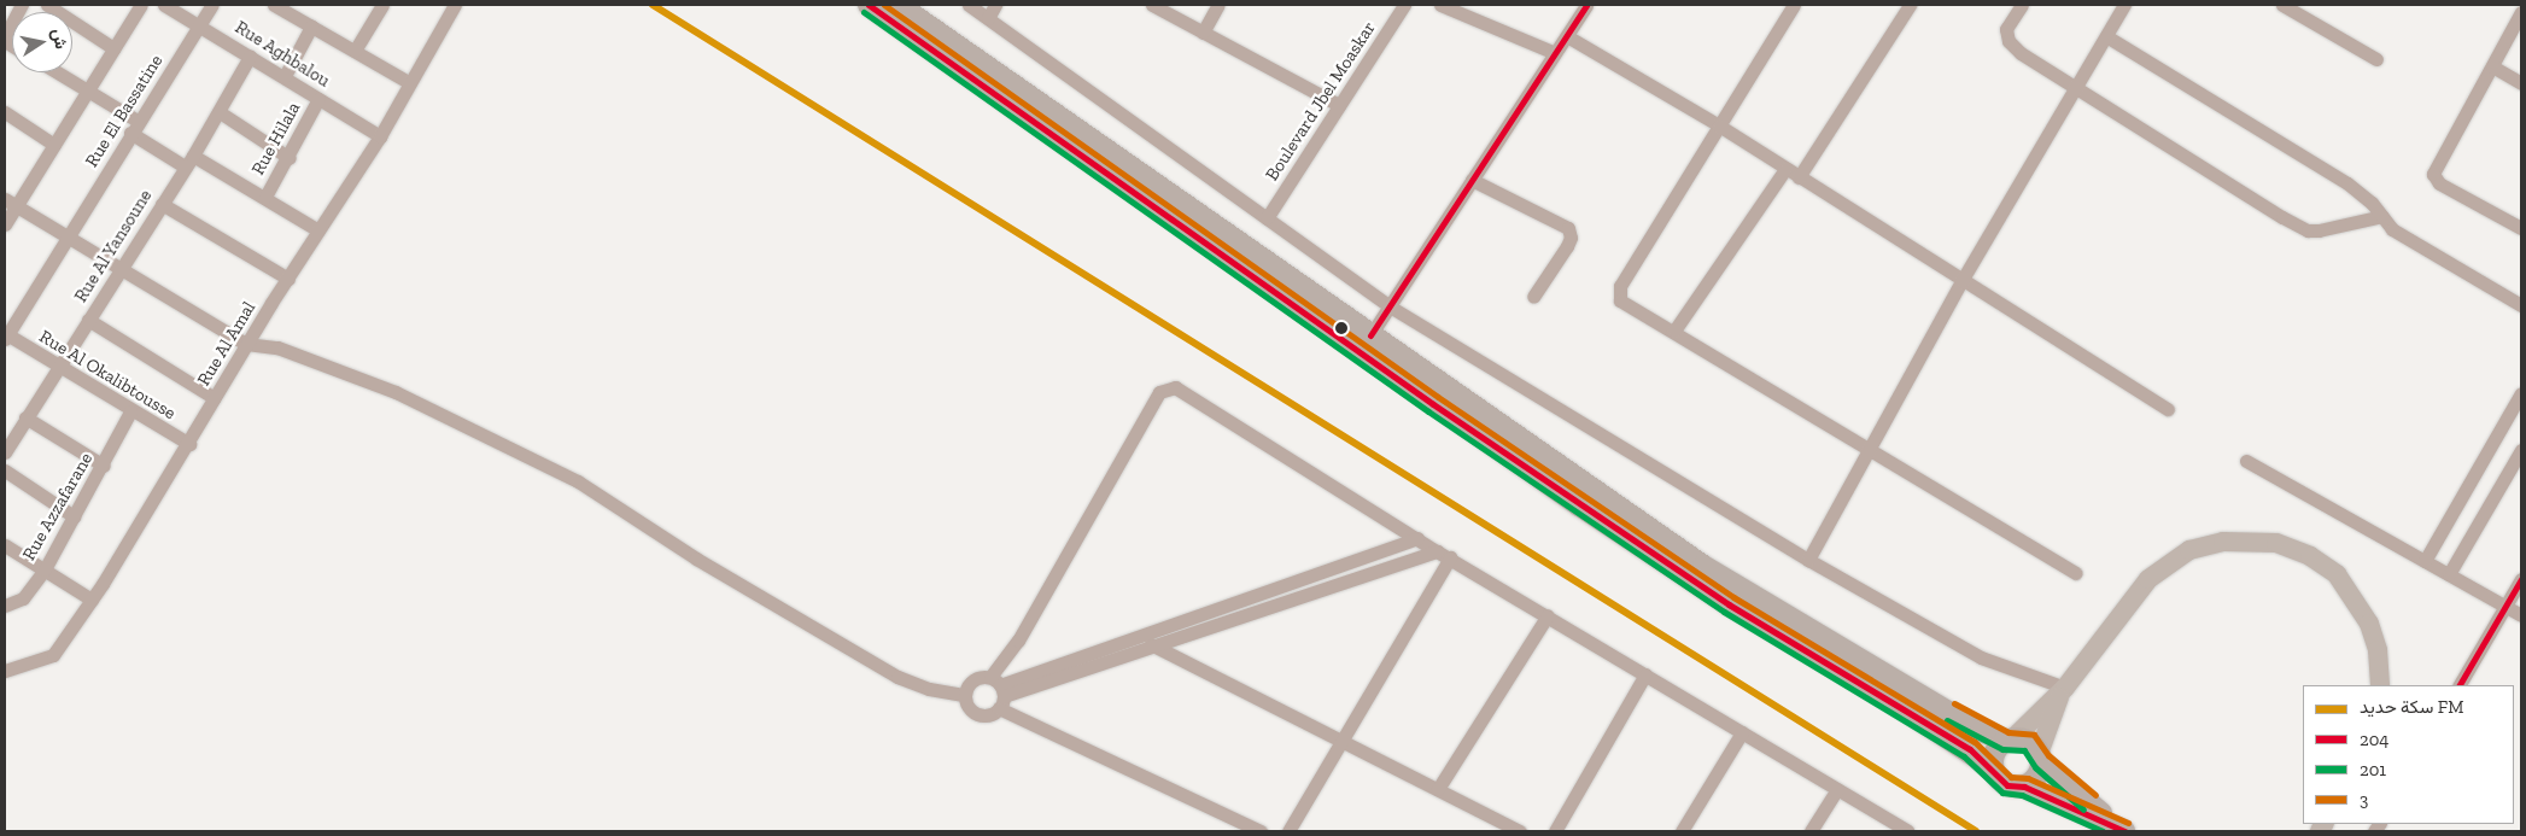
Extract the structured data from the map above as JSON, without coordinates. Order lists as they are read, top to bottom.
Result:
{
  "streets": {
    "street": [
      "Rue Aghbalou",
      "Boulevard Jbel Moaskar",
      "Rue El Bassatine",
      "Rue Hilala",
      "Rue Al Yansoune",
      "Rue Al Amal",
      "Rue Al Okalibtousse",
      "Rue Azzafarane"
    ]
  },
  "crossings": [
    ["Rue Aghbalou", "Rue El Bassatine"],
    ["Rue Aghbalou", "Rue Hilala"],
    ["Rue Aghbalou", "Rue Al Yansoune"],
    ["Rue Aghbalou", "Rue Al Amal"],
    ["Rue El Bassatine", "Rue Al Okalibtousse"],
    ["Rue Al Yansoune", "Rue Al Okalibtousse"],
    ["Rue Al Amal", "Rue Al Okalibtousse"],
    ["Rue Al Okalibtousse", "Rue Azzafarane"]
  ],
  "lines": [
    "rail line FM",
    "transit line 204",
    "transit line 3",
    "transit line 201"
  ],
  "legend": [
    "سكة حديد FM",
    "204",
    "201",
    "3"
  ],
  "north": "right"
}
